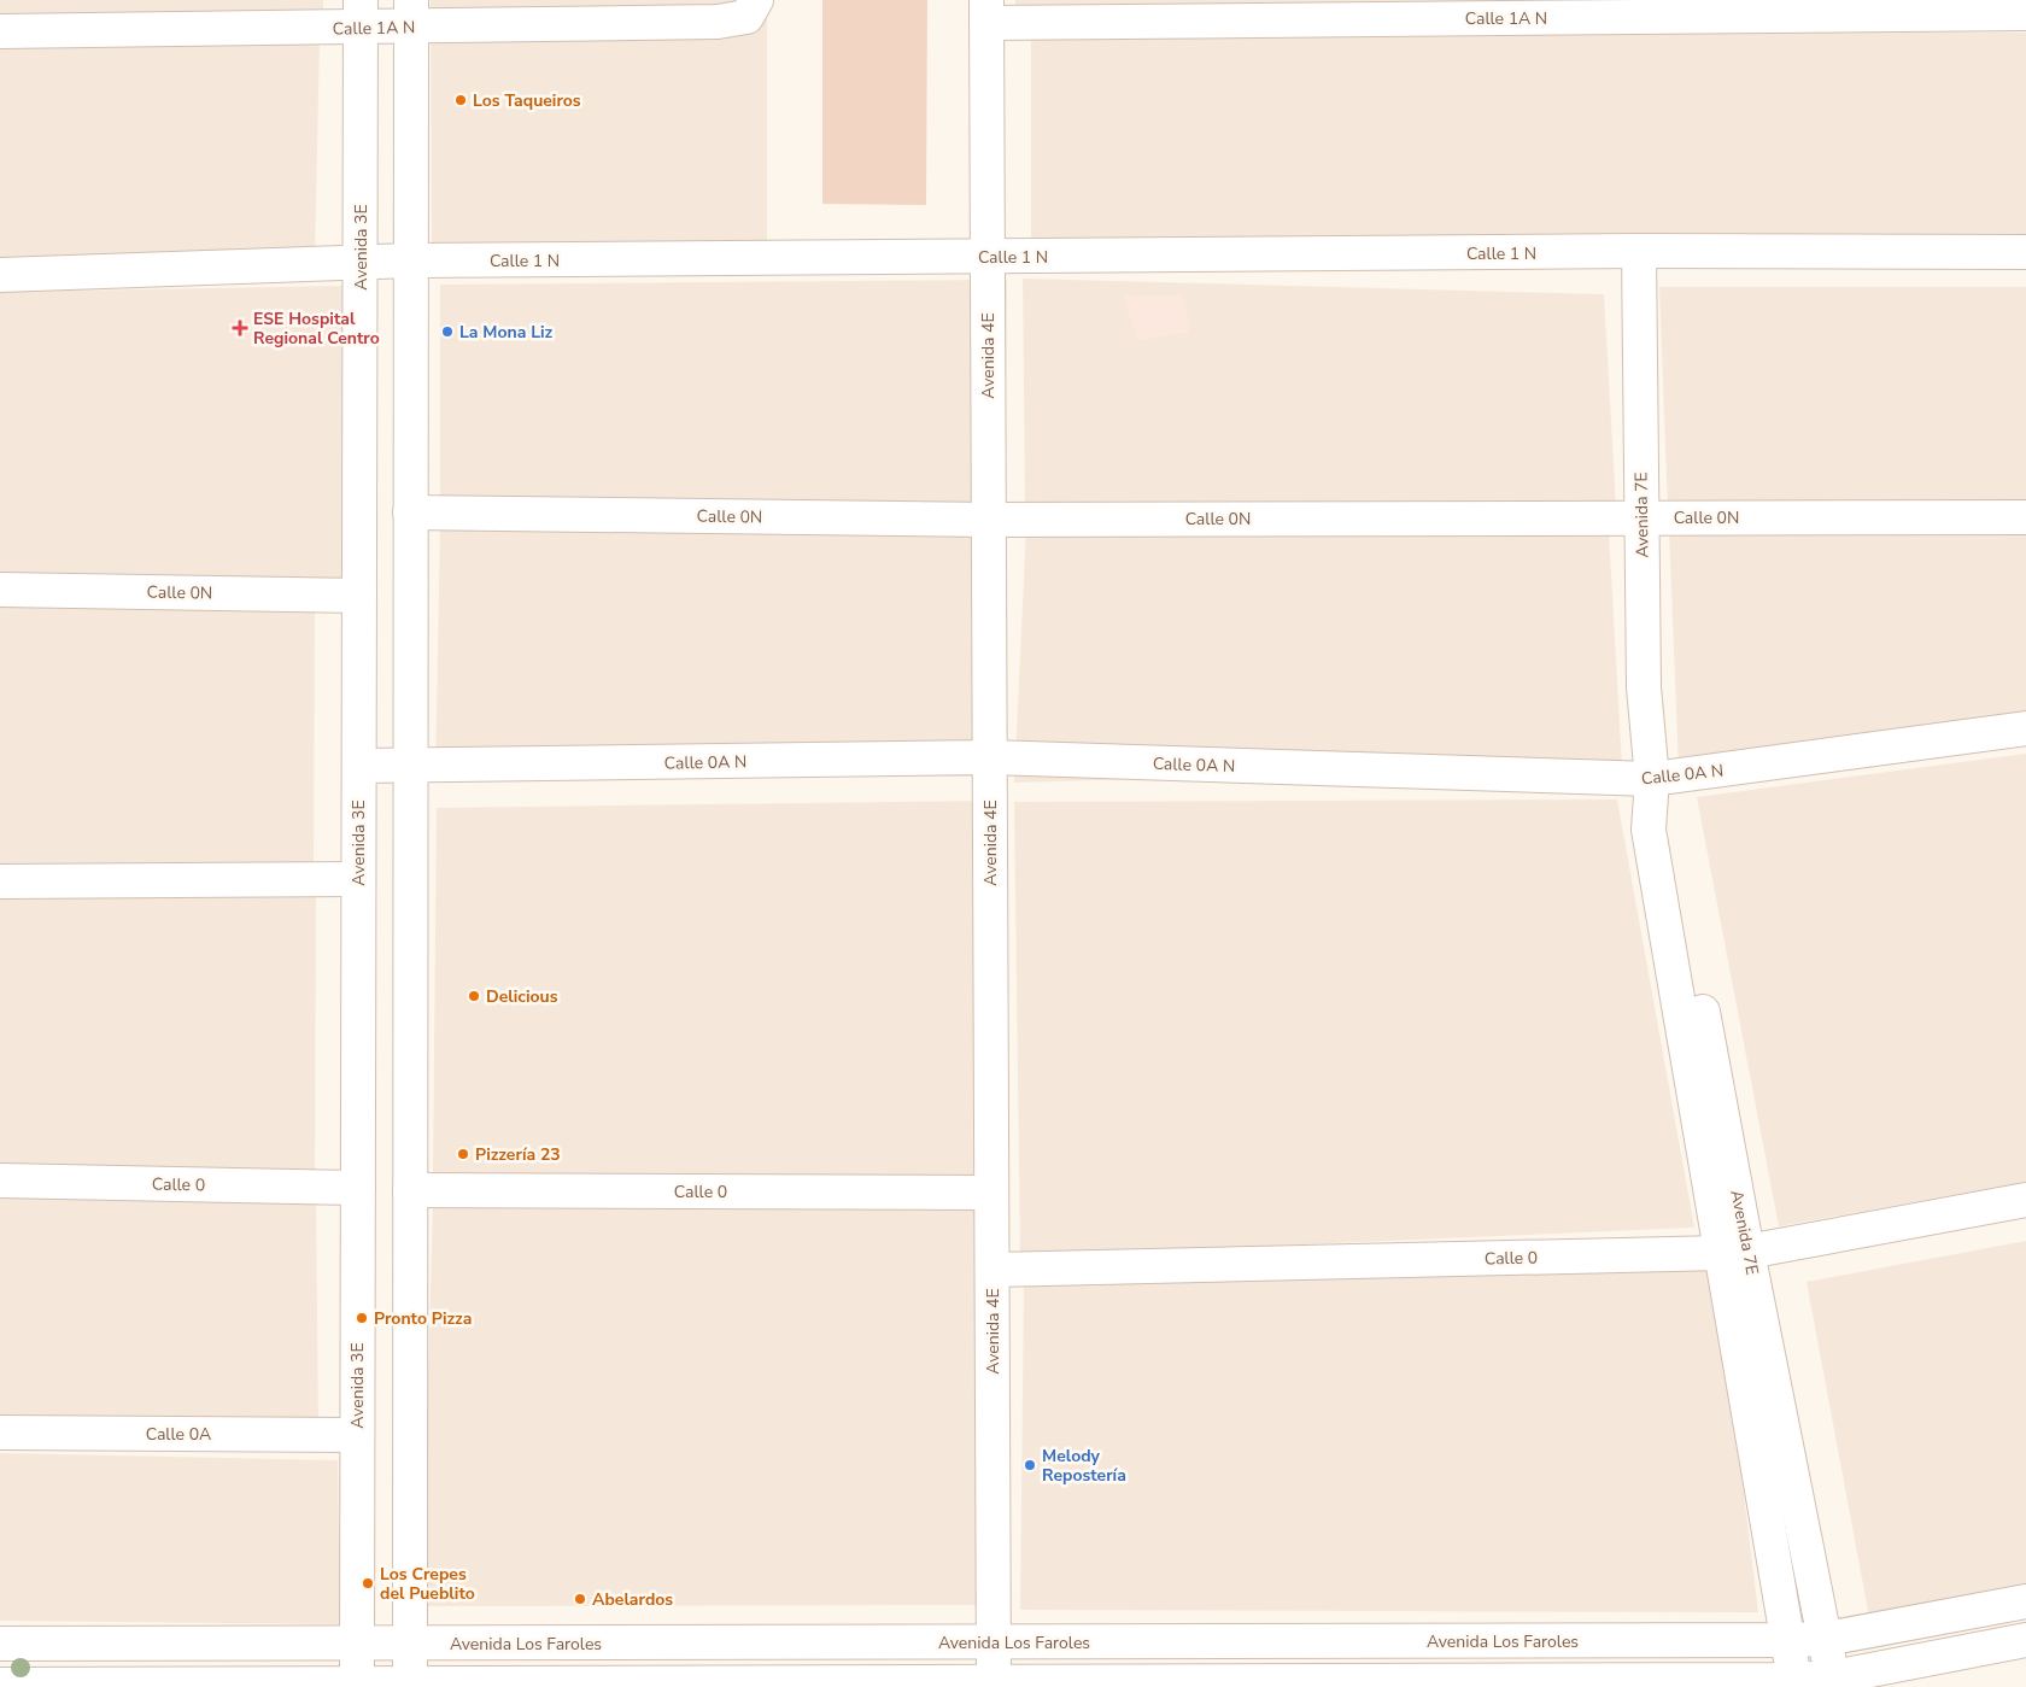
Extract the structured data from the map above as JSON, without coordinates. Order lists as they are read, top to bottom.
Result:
{
  "streets": {
    "street": [
      "Calle 1A N",
      "Avenida 3E",
      "Calle 1 N",
      "Avenida 4E",
      "Avenida 7E",
      "Calle 0N",
      "Calle 0A N",
      "Calle 0",
      "Calle 0A",
      "Avenida Los Faroles"
    ]
  },
  "crossings": [
    ["Calle 1A N", "Avenida 3E"],
    ["Calle 1A N", "Avenida 4E"],
    ["Avenida 3E", "Calle 1 N"],
    ["Avenida 3E", "Calle 0N"],
    ["Avenida 3E", "Calle 0A N"],
    ["Avenida 3E", "Calle 0"],
    ["Avenida 3E", "Calle 0A"],
    ["Avenida 3E", "Avenida Los Faroles"],
    ["Calle 1 N", "Avenida 4E"],
    ["Calle 1 N", "Avenida 7E"],
    ["Avenida 4E", "Calle 0N"],
    ["Avenida 4E", "Calle 0A N"],
    ["Avenida 4E", "Calle 0"],
    ["Avenida 4E", "Avenida Los Faroles"],
    ["Avenida 7E", "Calle 0N"],
    ["Avenida 7E", "Calle 0A N"],
    ["Avenida 7E", "Calle 0"],
    ["Avenida 7E", "Avenida Los Faroles"]
  ],
  "places": {
    "other": [
      "Los Taqueiros",
      "La Mona Liz",
      "Delicious",
      "Pizzería 23",
      "Pronto Pizza",
      "Melody Repostería",
      "Los Crepes del Pueblito",
      "Abelardos"
    ],
    "health": ["ESE Hospital Regional Centro"]
  }
}
